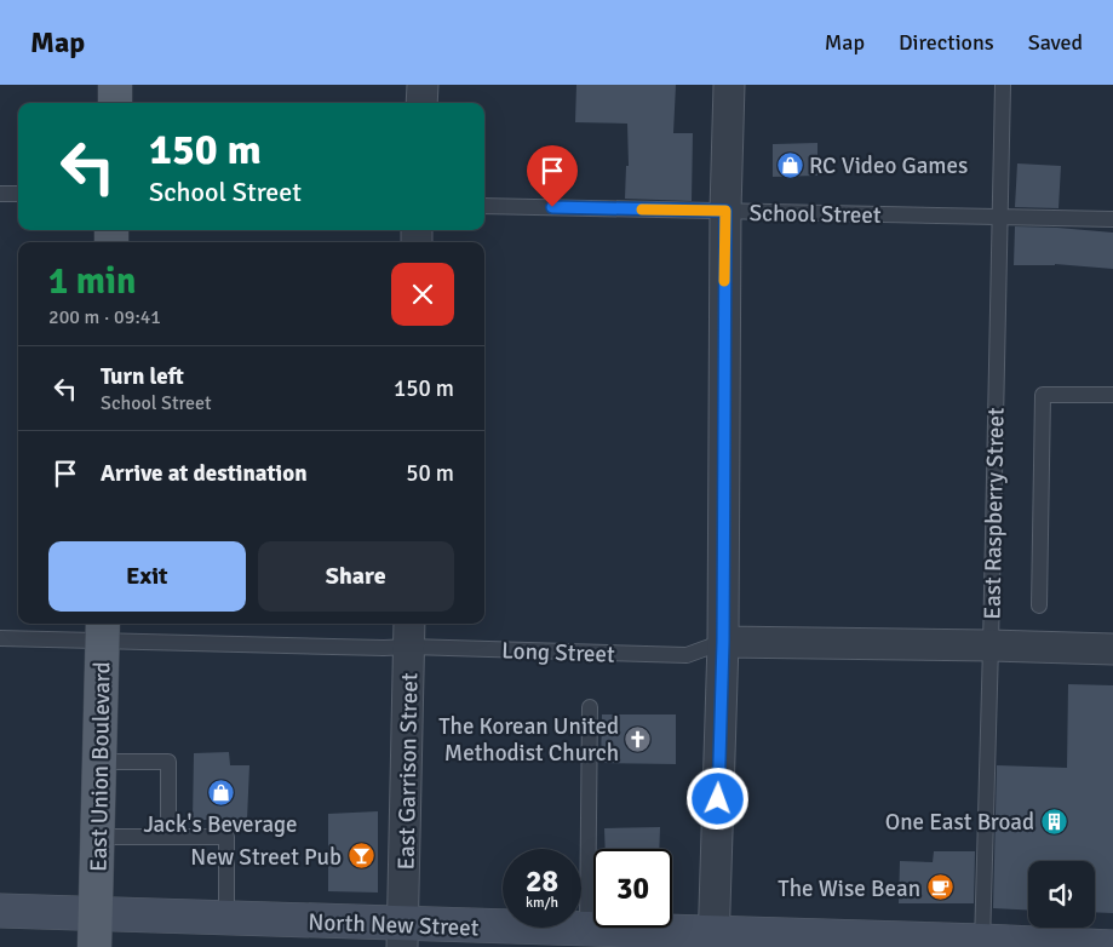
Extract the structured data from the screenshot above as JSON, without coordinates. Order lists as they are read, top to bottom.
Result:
{
  "streets": {
    "main road": ["East Union Boulevard", "North New Street"],
    "street": ["Long Street", "East Garrison Street"],
    "lane": ["School Street", "East Raspberry Street"]
  },
  "crossings": [
    ["School Street", "East Raspberry Street"],
    ["East Raspberry Street", "Long Street"],
    ["East Raspberry Street", "North New Street"],
    ["Long Street", "East Union Boulevard"],
    ["Long Street", "East Garrison Street"],
    ["East Union Boulevard", "North New Street"],
    ["East Garrison Street", "North New Street"]
  ],
  "places": {
    "shop": ["RC Video Games", "Jack's Beverage"],
    "church": ["The Korean United Methodist Church"],
    "building": ["One East Broad"],
    "bar": ["New Street Pub"],
    "cafe": ["The Wise Bean"]
  },
  "page": {
    "header": "Map",
    "nav": ["Map", "Directions", "Saved"],
    "turn": ["150 m", "School Street"],
    "heading": ["1 min", "200 m · 09:41"],
    "list": [
      {
        "name": "Turn left",
        "note": "School Street",
        "value": "150 m"
      },
      {
        "name": "Arrive at destination",
        "value": "50 m"
      }
    ],
    "buttons": ["Exit", "Share"],
    "speed": "28 km/h",
    "limit": "30"
  }
}
